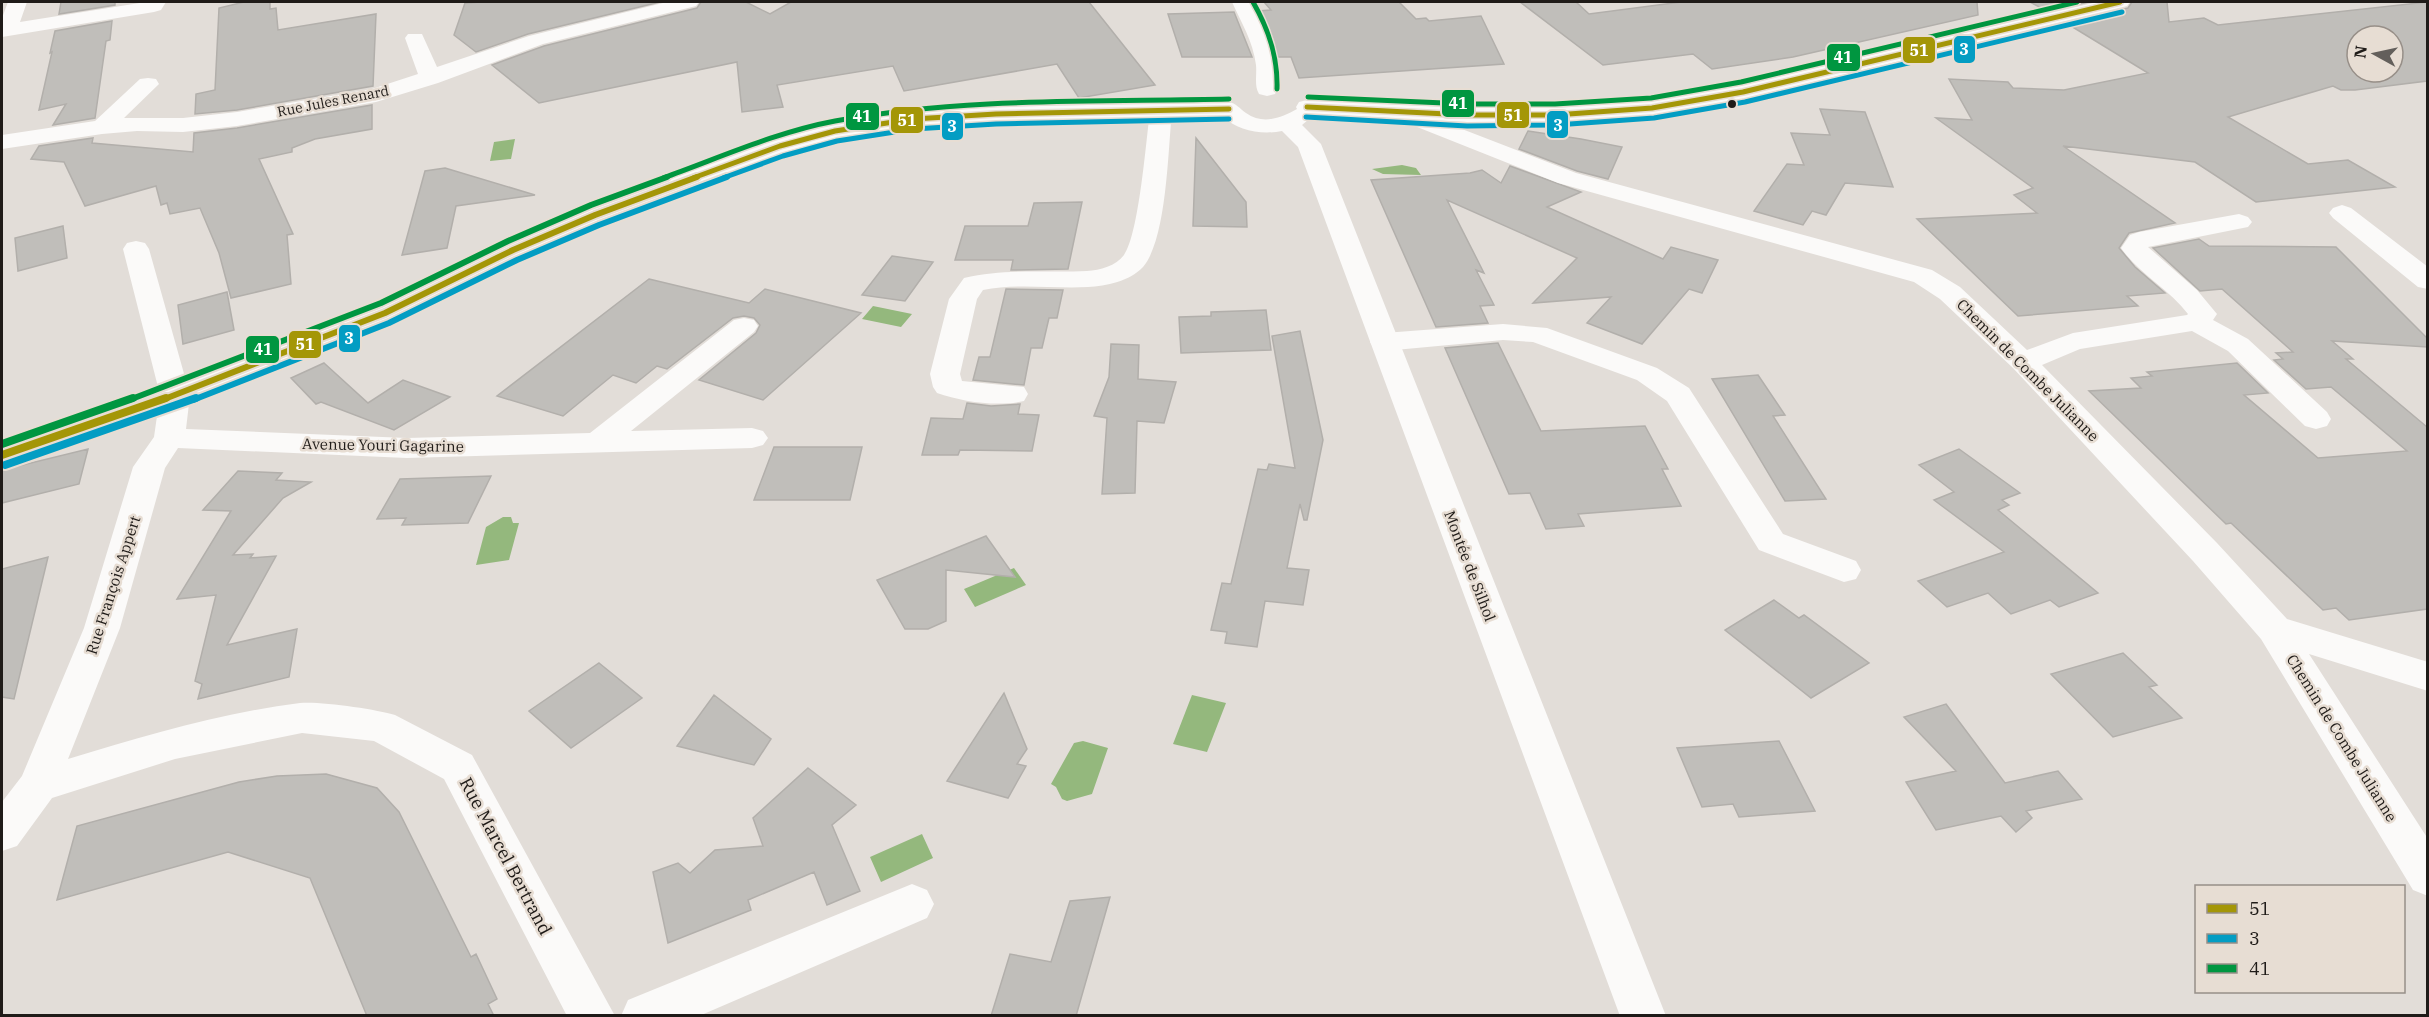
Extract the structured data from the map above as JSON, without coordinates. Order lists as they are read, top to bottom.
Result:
{
  "streets": {
    "street": [
      "Rue Jules Renard",
      "Chemin de Combe Julianne",
      "Avenue Youri Gagarine",
      "Montée de Silhol",
      "Rue François Appert",
      "Rue Marcel Bertrand"
    ]
  },
  "crossings": [
    ["Avenue Youri Gagarine", "Rue François Appert"],
    ["Rue François Appert", "Rue Marcel Bertrand"]
  ],
  "lines": ["transit line 51", "transit line 41", "transit line 3"],
  "legend": ["51", "3", "41"],
  "north": "left"
}
